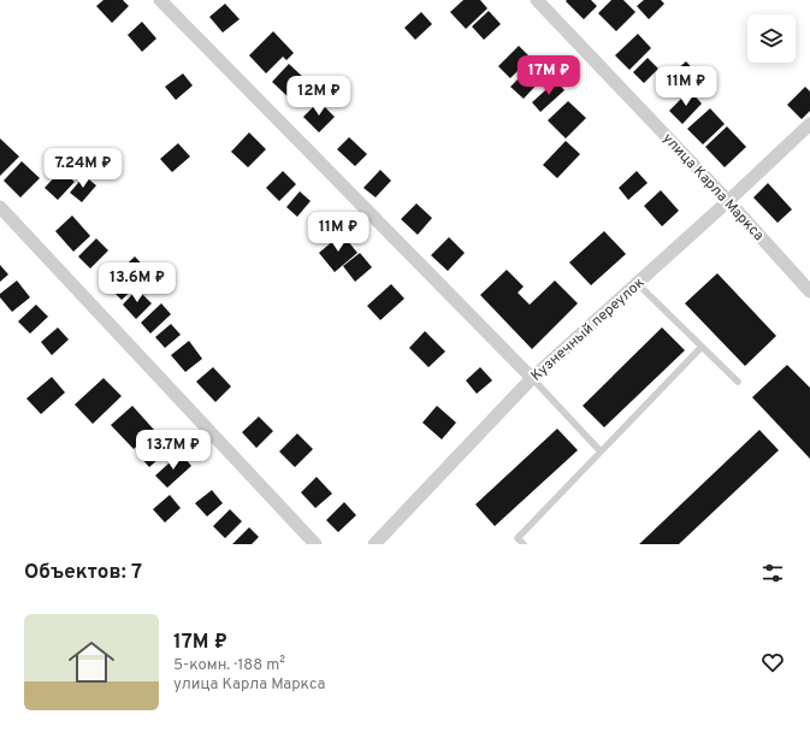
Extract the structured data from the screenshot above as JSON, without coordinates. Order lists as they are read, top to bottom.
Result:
{
  "streets": {
    "street": ["улица Карла Маркса", "Кузнечный переулок"]
  },
  "crossings": [
    ["улица Карла Маркса", "Кузнечный переулок"]
  ],
  "page": {
    "price": [
      "17M ₽",
      "11M ₽",
      "12M ₽",
      "7.24M ₽",
      "11M ₽",
      "13.6M ₽",
      "13.7M ₽"
    ],
    "heading": "Объектов: 7",
    "list": [
      {
        "name": "17M ₽",
        "note": "5-комн. · 188 m² · улица Карла Маркса"
      }
    ]
  }
}
